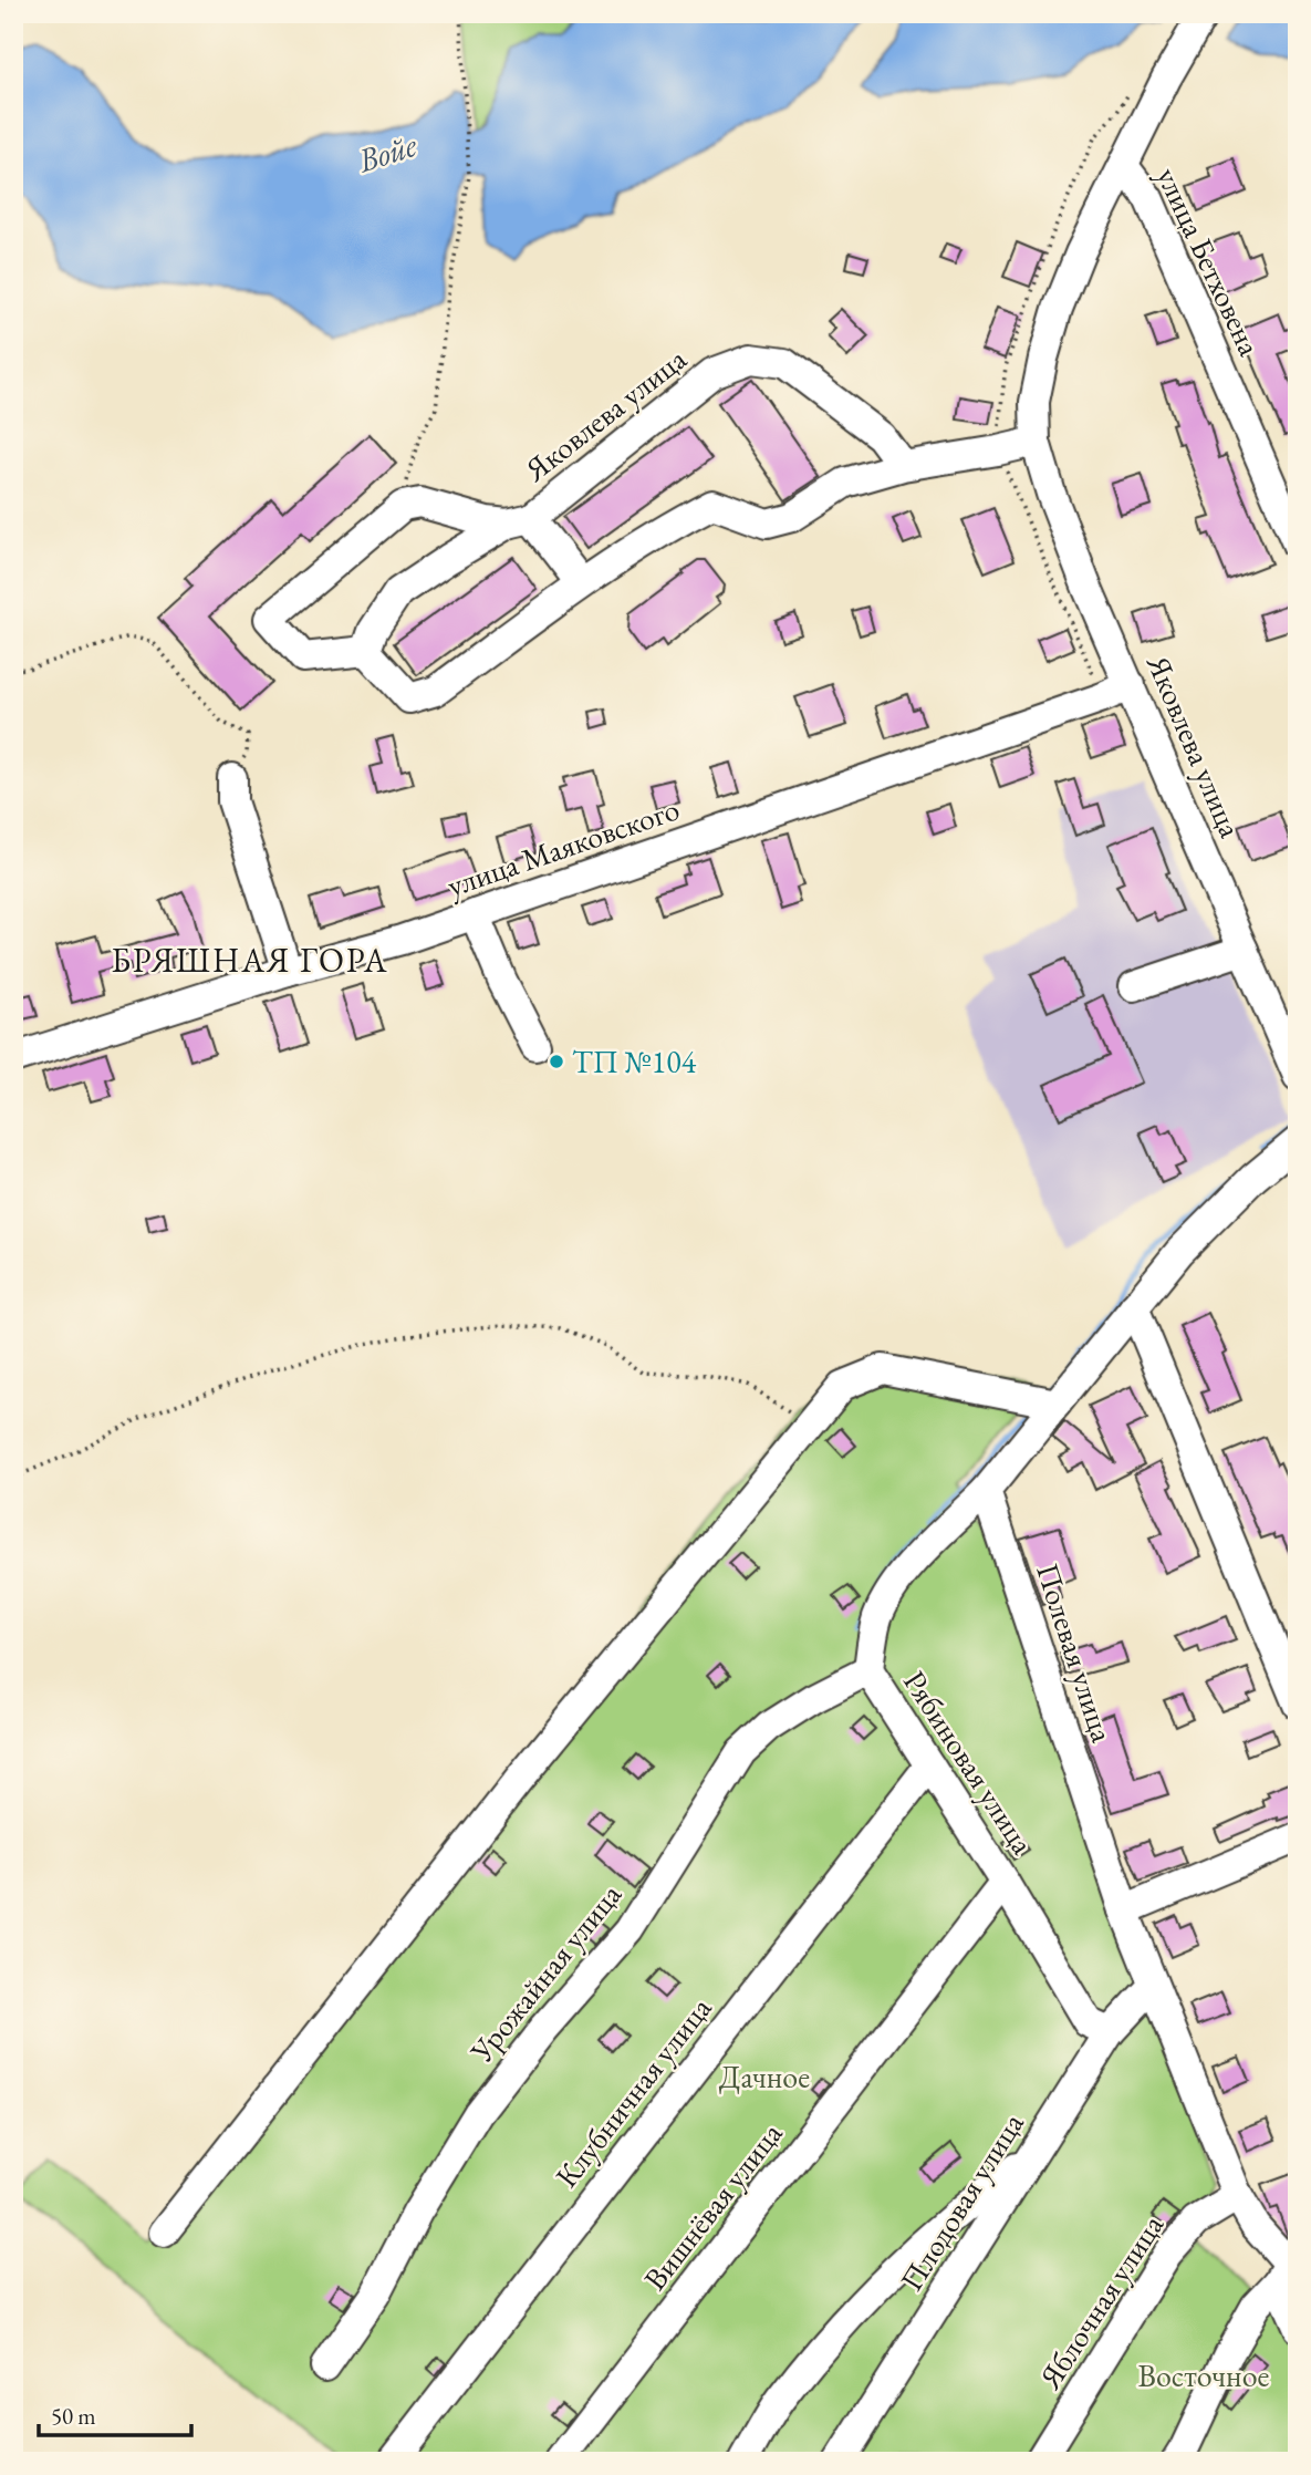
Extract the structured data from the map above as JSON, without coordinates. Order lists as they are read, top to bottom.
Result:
{
  "streets": {
    "street": [
      "улица Бетховена",
      "Яковлева улица",
      "улица Маяковского",
      "Полевая улица",
      "Рябиновая улица",
      "Урожайная улица",
      "Клубничная улица",
      "Плодовая улица",
      "Вишнёвая улица",
      "Яблочная улица"
    ]
  },
  "crossings": [
    ["улица Бетховена", "Яковлева улица"],
    ["Яковлева улица", "улица Маяковского"],
    ["Полевая улица", "Рябиновая улица"],
    ["Полевая улица", "Плодовая улица"],
    ["Полевая улица", "Яблочная улица"],
    ["Рябиновая улица", "Урожайная улица"],
    ["Рябиновая улица", "Клубничная улица"],
    ["Рябиновая улица", "Плодовая улица"],
    ["Рябиновая улица", "Вишнёвая улица"]
  ],
  "districts": ["БРЯШНАЯ ГОРА"],
  "water": ["Войе"],
  "parks": ["Дачное", "Восточное"],
  "places": ["ТП №104"],
  "scale_bar": "50 m"
}
